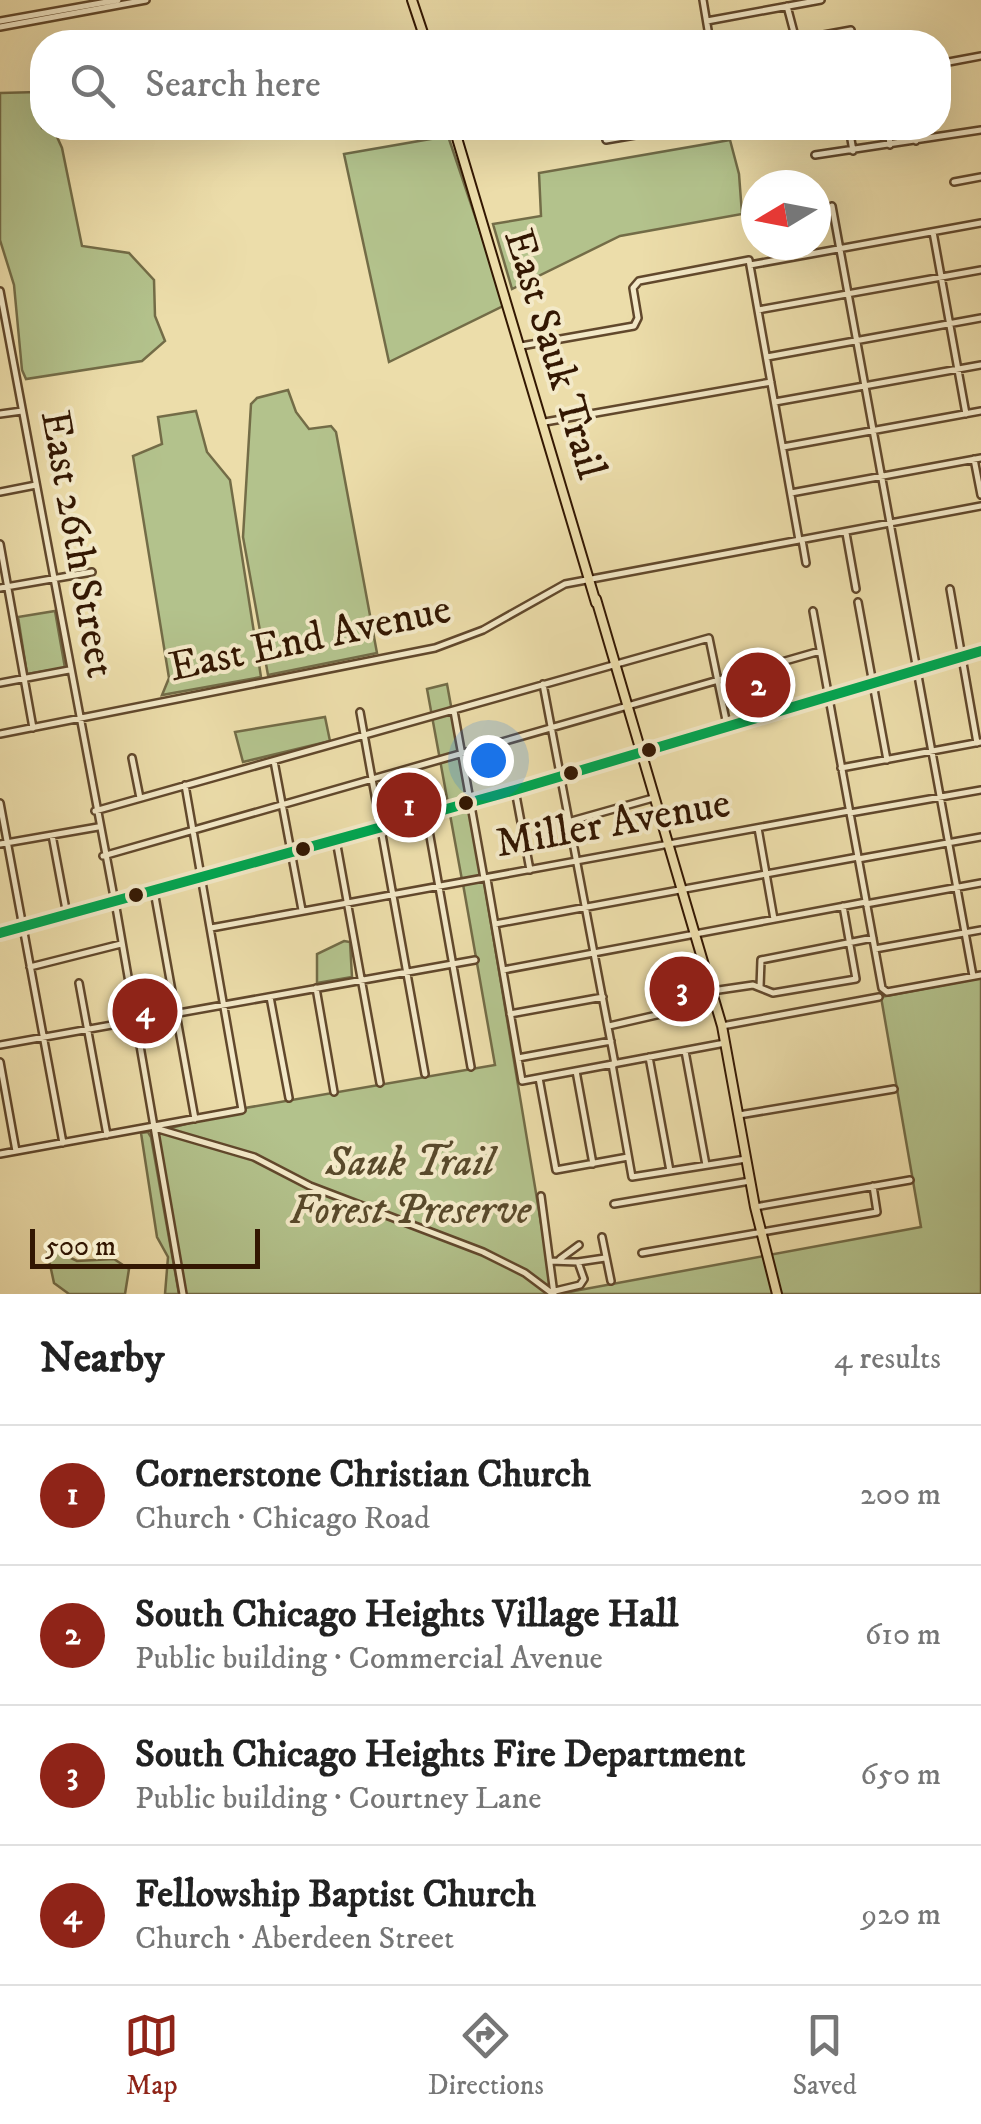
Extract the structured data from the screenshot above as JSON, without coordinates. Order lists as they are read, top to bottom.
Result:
{
  "streets": {
    "main road": ["East Sauk Trail"],
    "street": ["East 26th Street", "East End Avenue", "Miller Avenue"]
  },
  "crossings": [
    ["East Sauk Trail", "East End Avenue"],
    ["East Sauk Trail", "Miller Avenue"],
    ["East 26th Street", "East End Avenue"]
  ],
  "parks": ["Sauk Trail Forest Preserve"],
  "scale_bar": "500 m",
  "north": "left",
  "page": {
    "search": "Search here",
    "pins": [
      "2",
      "1",
      "3",
      "4"
    ],
    "scale": "500 m",
    "heading": ["Nearby", "4 results"],
    "list": [
      {
        "mark": "1",
        "name": "Cornerstone Christian Church",
        "note": "Church · Chicago Road",
        "value": "200 m"
      },
      {
        "mark": "2",
        "name": "South Chicago Heights Village Hall",
        "note": "Public building · Commercial Avenue",
        "value": "610 m"
      },
      {
        "mark": "3",
        "name": "South Chicago Heights Fire Department",
        "note": "Public building · Courtney Lane",
        "value": "650 m"
      },
      {
        "mark": "4",
        "name": "Fellowship Baptist Church",
        "note": "Church · Aberdeen Street",
        "value": "920 m"
      }
    ],
    "nav": ["Map", "Directions", "Saved"]
  }
}
